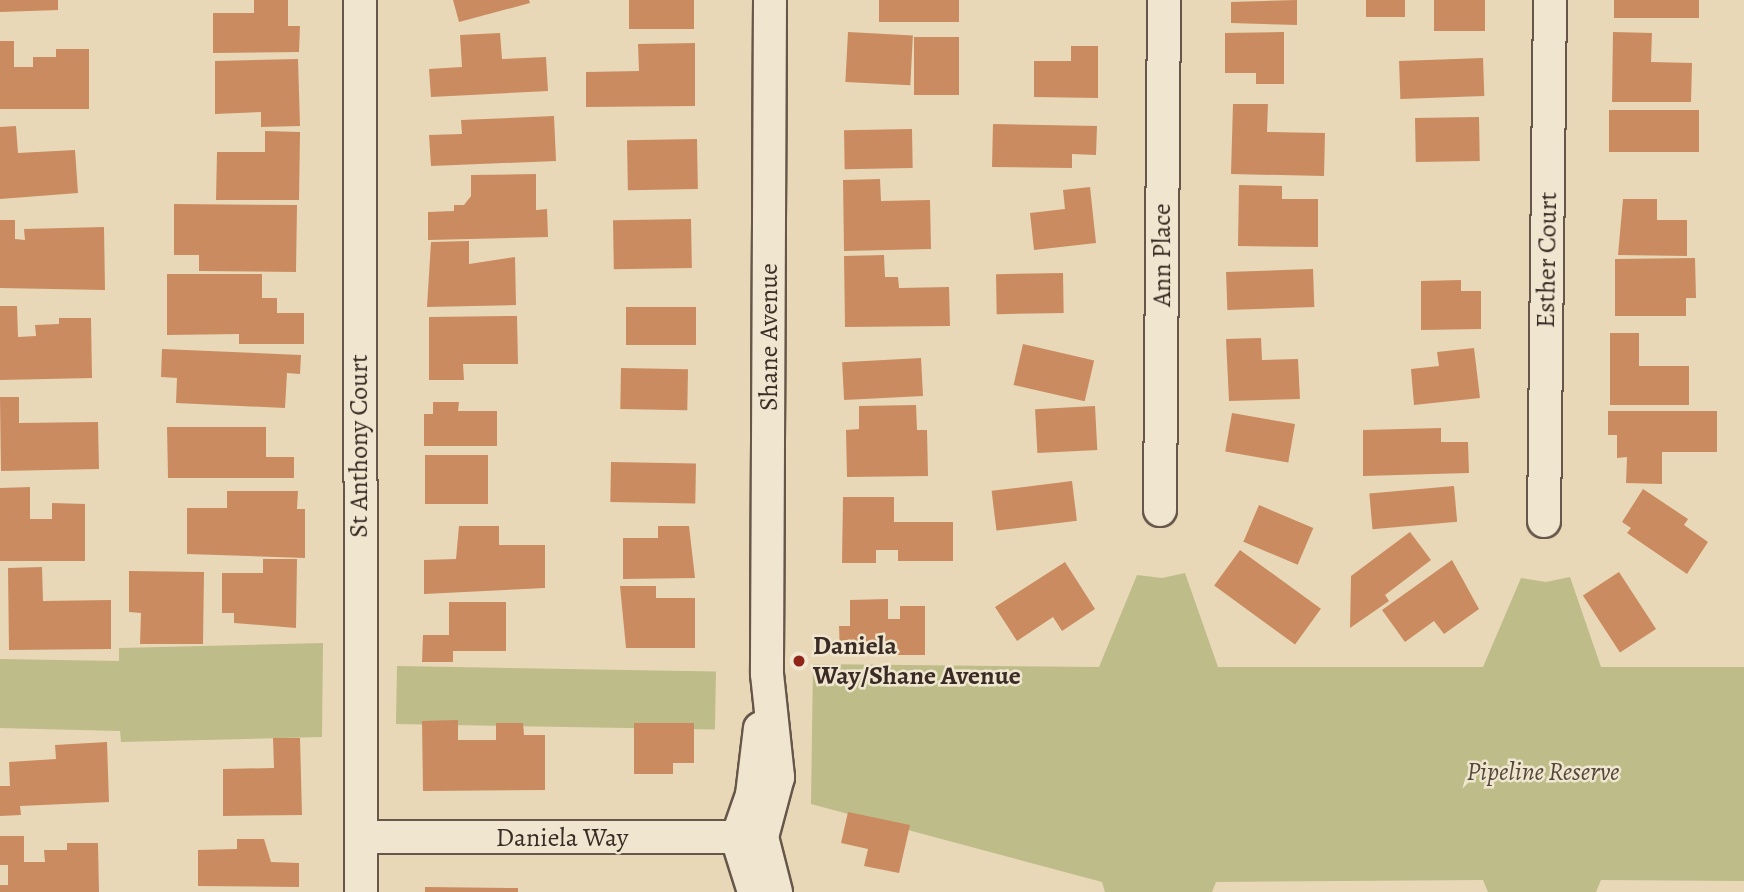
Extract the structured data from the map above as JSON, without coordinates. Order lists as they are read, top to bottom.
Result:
{
  "streets": {
    "street": [
      "Ann Place",
      "Esther Court",
      "Shane Avenue",
      "St Anthony Court",
      "Daniela Way"
    ]
  },
  "crossings": [
    ["Shane Avenue", "Daniela Way"],
    ["St Anthony Court", "Daniela Way"]
  ],
  "parks": ["Pipeline Reserve"],
  "places": ["Daniela Way/Shane Avenue"]
}
